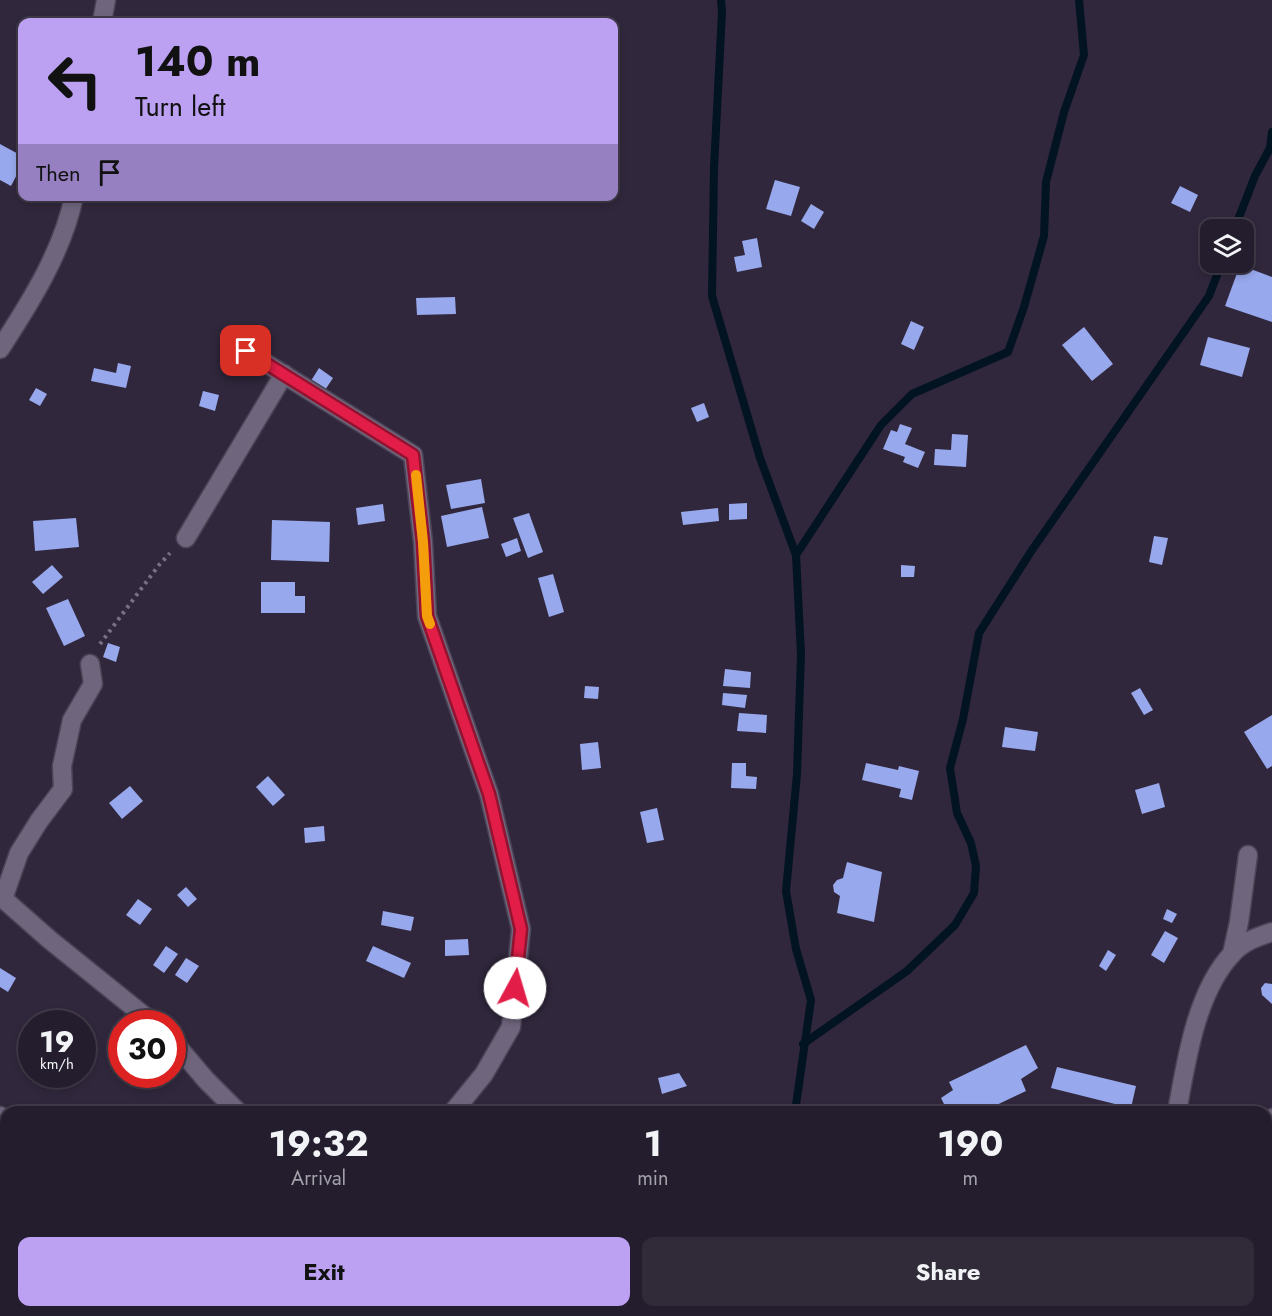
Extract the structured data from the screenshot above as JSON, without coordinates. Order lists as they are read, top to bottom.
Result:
{
  "page": {
    "turn": ["140 m", "Turn left"],
    "then": "Then",
    "speed": "19 km/h",
    "limit": "30",
    "eta": [
      "19:32",
      "Arrival",
      "1",
      "min",
      "190",
      "m"
    ],
    "buttons": ["Exit", "Share"]
  }
}
